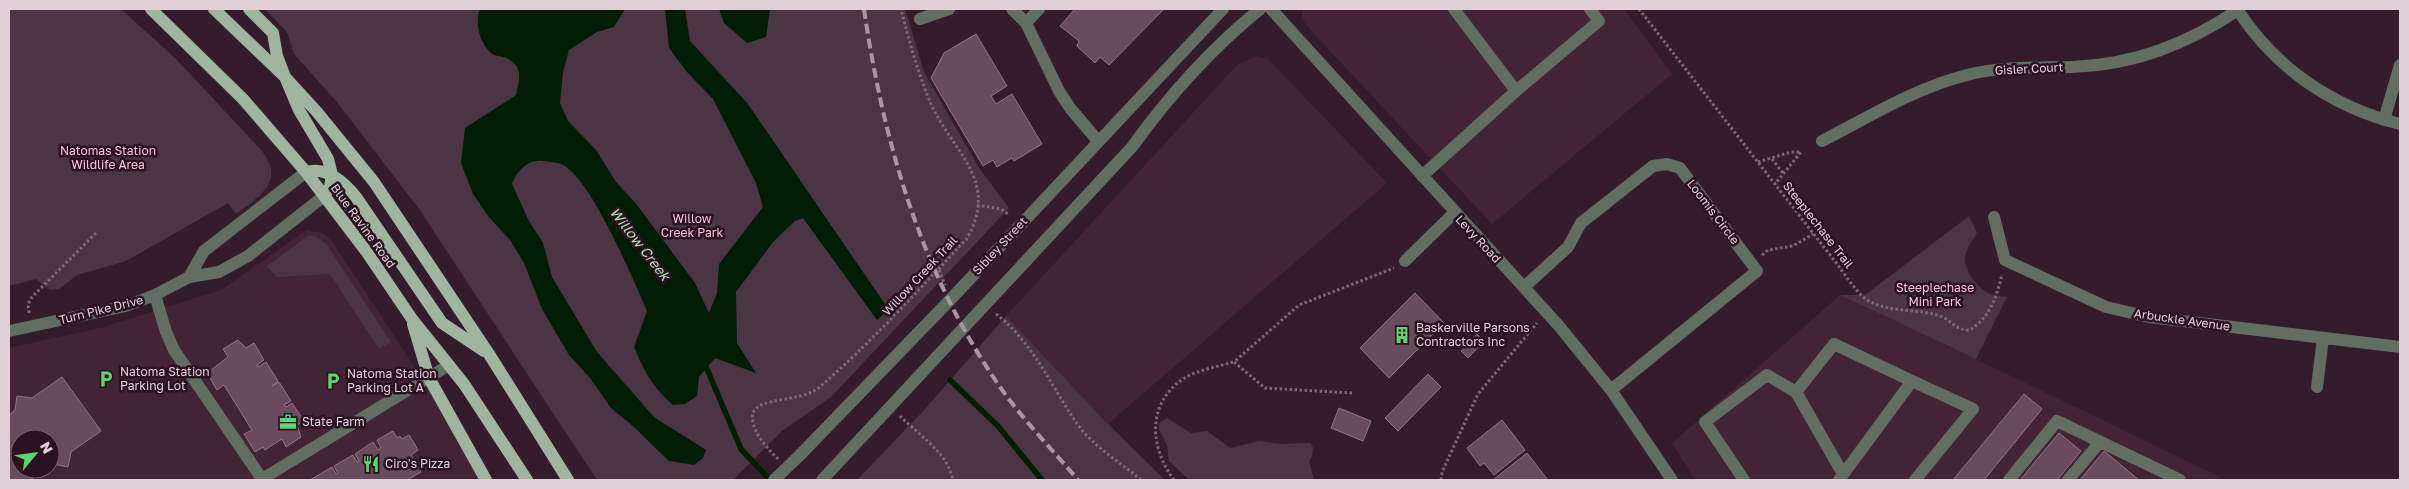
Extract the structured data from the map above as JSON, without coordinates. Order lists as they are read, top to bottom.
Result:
{
  "streets": {
    "main road": ["Blue Ravine Road"],
    "street": [
      "Gisler Court",
      "Loomis Circle",
      "Levy Road",
      "Sibley Street",
      "Turn Pike Drive",
      "Arbuckle Avenue"
    ],
    "path": ["Steeplechase Trail", "Willow Creek Trail"]
  },
  "crossings": [
    ["Loomis Circle", "Levy Road"],
    ["Steeplechase Trail", "Arbuckle Avenue"],
    ["Blue Ravine Road", "Turn Pike Drive"]
  ],
  "water": ["Willow Creek"],
  "parks": ["Natomas Station Wildlife Area", "Willow Creek Park", "Steeplechase Mini Park"],
  "places": {
    "building": ["Baskerville Parsons Contractors Inc"],
    "parking": ["Natoma Station Parking Lot", "Natoma Station Parking Lot A"],
    "office": ["State Farm"],
    "restaurant": ["Ciro's Pizza"]
  },
  "north": "top right"
}
